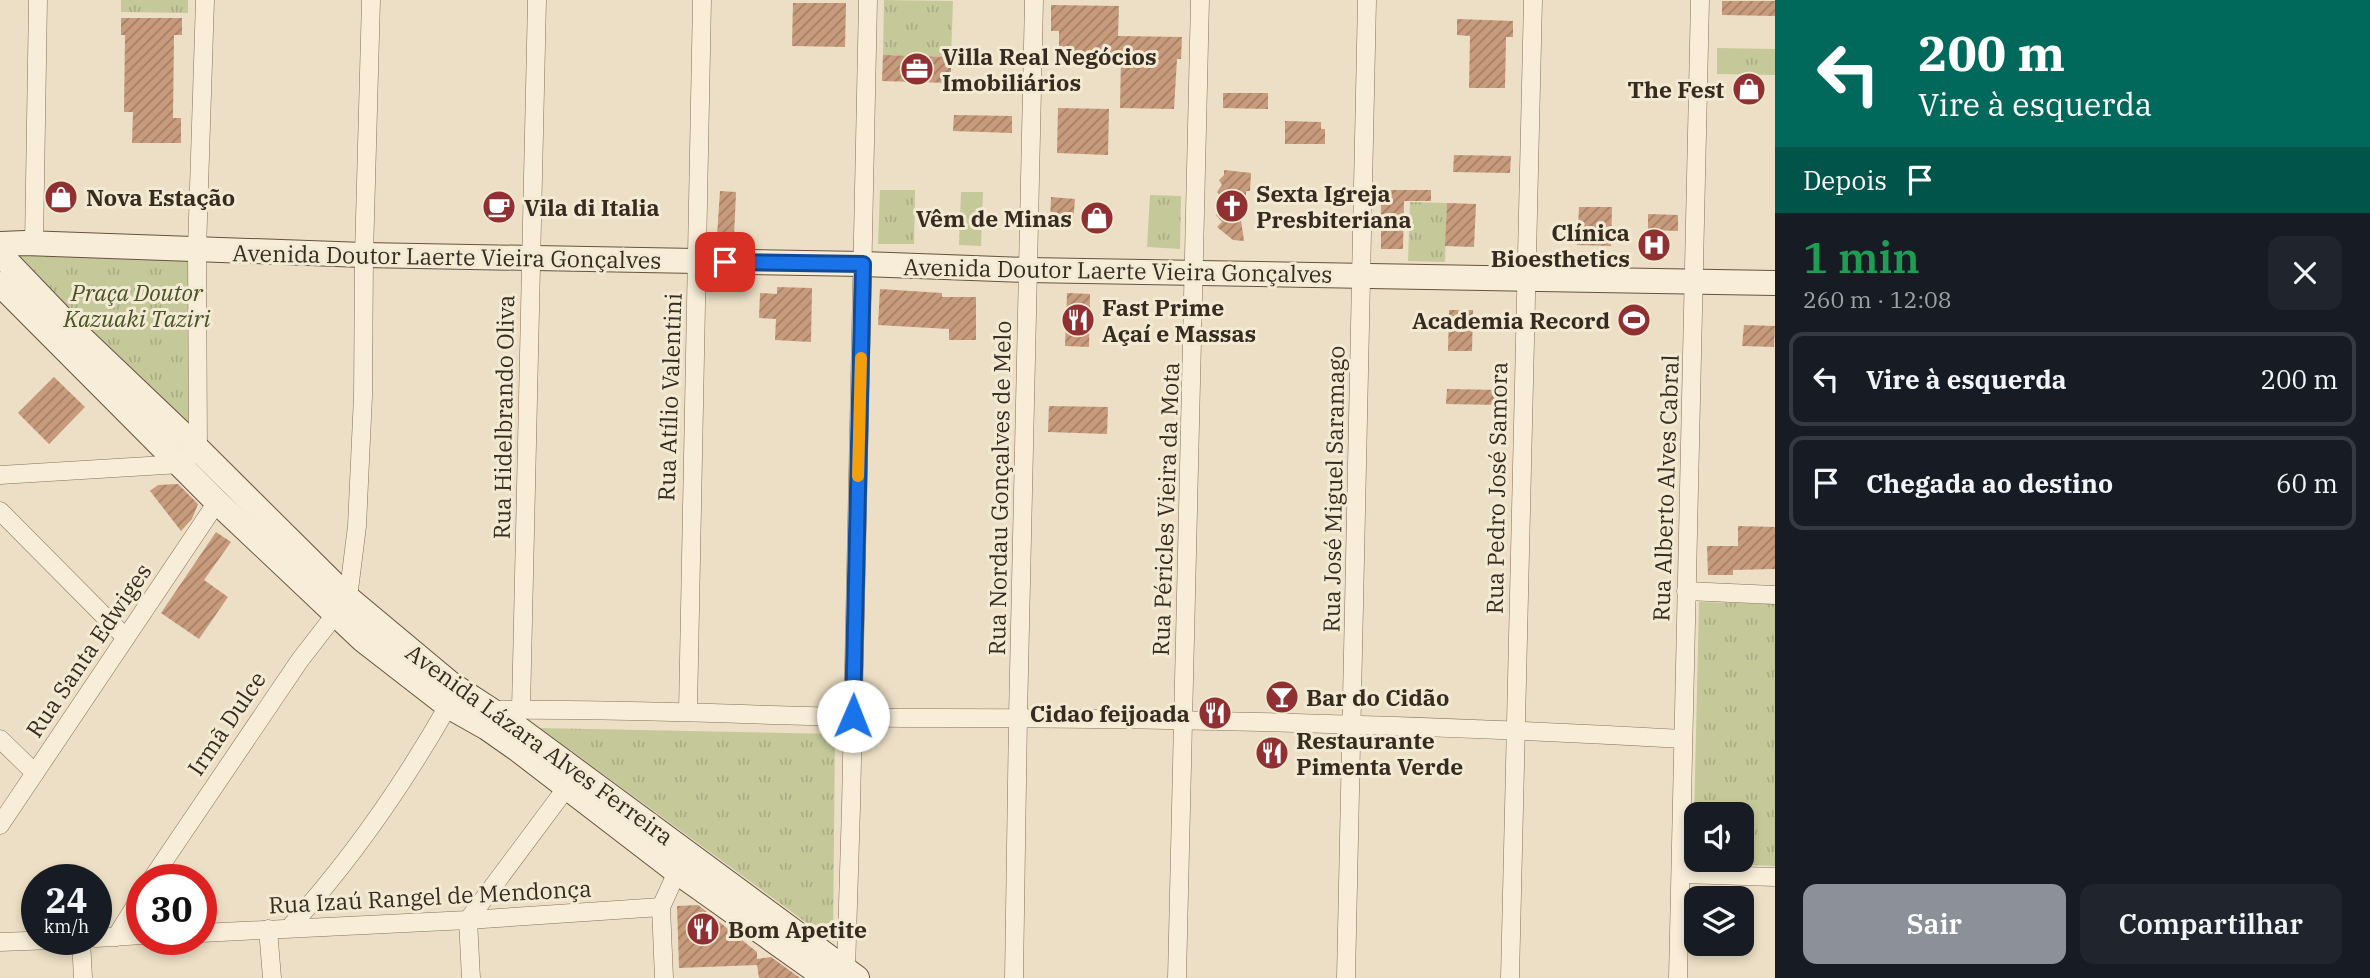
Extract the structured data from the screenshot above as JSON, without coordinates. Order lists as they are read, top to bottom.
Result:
{
  "streets": {
    "main road": ["Avenida Doutor Laerte Vieira Gonçalves", "Avenida Lázara Alves Ferreira"],
    "street": [
      "Rua Atílio Valentini",
      "Rua Hidelbrando Oliva",
      "Rua Nordau Gonçalves de Melo",
      "Rua Pedro José Samora",
      "Rua Alberto Alves Cabral",
      "Rua José Miguel Saramago",
      "Rua Péricles Vieira da Mota",
      "Rua Santa Edwiges",
      "Irmã Dulce",
      "Rua Izaú Rangel de Mendonça"
    ]
  },
  "crossings": [
    ["Avenida Doutor Laerte Vieira Gonçalves", "Rua Atílio Valentini"],
    ["Avenida Doutor Laerte Vieira Gonçalves", "Rua Hidelbrando Oliva"],
    ["Avenida Doutor Laerte Vieira Gonçalves", "Rua Nordau Gonçalves de Melo"],
    ["Avenida Doutor Laerte Vieira Gonçalves", "Rua Pedro José Samora"],
    ["Avenida Doutor Laerte Vieira Gonçalves", "Rua Alberto Alves Cabral"],
    ["Avenida Doutor Laerte Vieira Gonçalves", "Rua José Miguel Saramago"],
    ["Avenida Doutor Laerte Vieira Gonçalves", "Rua Péricles Vieira da Mota"],
    ["Rua Santa Edwiges", "Avenida Lázara Alves Ferreira"],
    ["Irmã Dulce", "Avenida Lázara Alves Ferreira"]
  ],
  "parks": ["Praça Doutor Kazuaki Taziri"],
  "places": {
    "office": ["Villa Real Negócios Imobiliários"],
    "shop": ["The Fest", "Nova Estação", "Vêm de Minas"],
    "church": ["Sexta Igreja Presbiteriana"],
    "cafe": ["Vila di Italia"],
    "hospital": ["Clínica Bioesthetics"],
    "restaurant": [
      "Fast Prime Açaí e Massas",
      "Cidao feijoada",
      "Restaurante Pimenta Verde",
      "Bom Apetite"
    ],
    "sports": ["Academia Record"],
    "bar": ["Bar do Cidão"]
  },
  "page": {
    "turn": ["200 m", "Vire à esquerda"],
    "then": "Depois",
    "heading": ["1 min", "260 m · 12:08"],
    "list": [
      {
        "name": "Vire à esquerda",
        "value": "200 m"
      },
      {
        "name": "Chegada ao destino",
        "value": "60 m"
      }
    ],
    "speed": "24 km/h",
    "limit": "30",
    "buttons": ["Sair", "Compartilhar"]
  }
}
